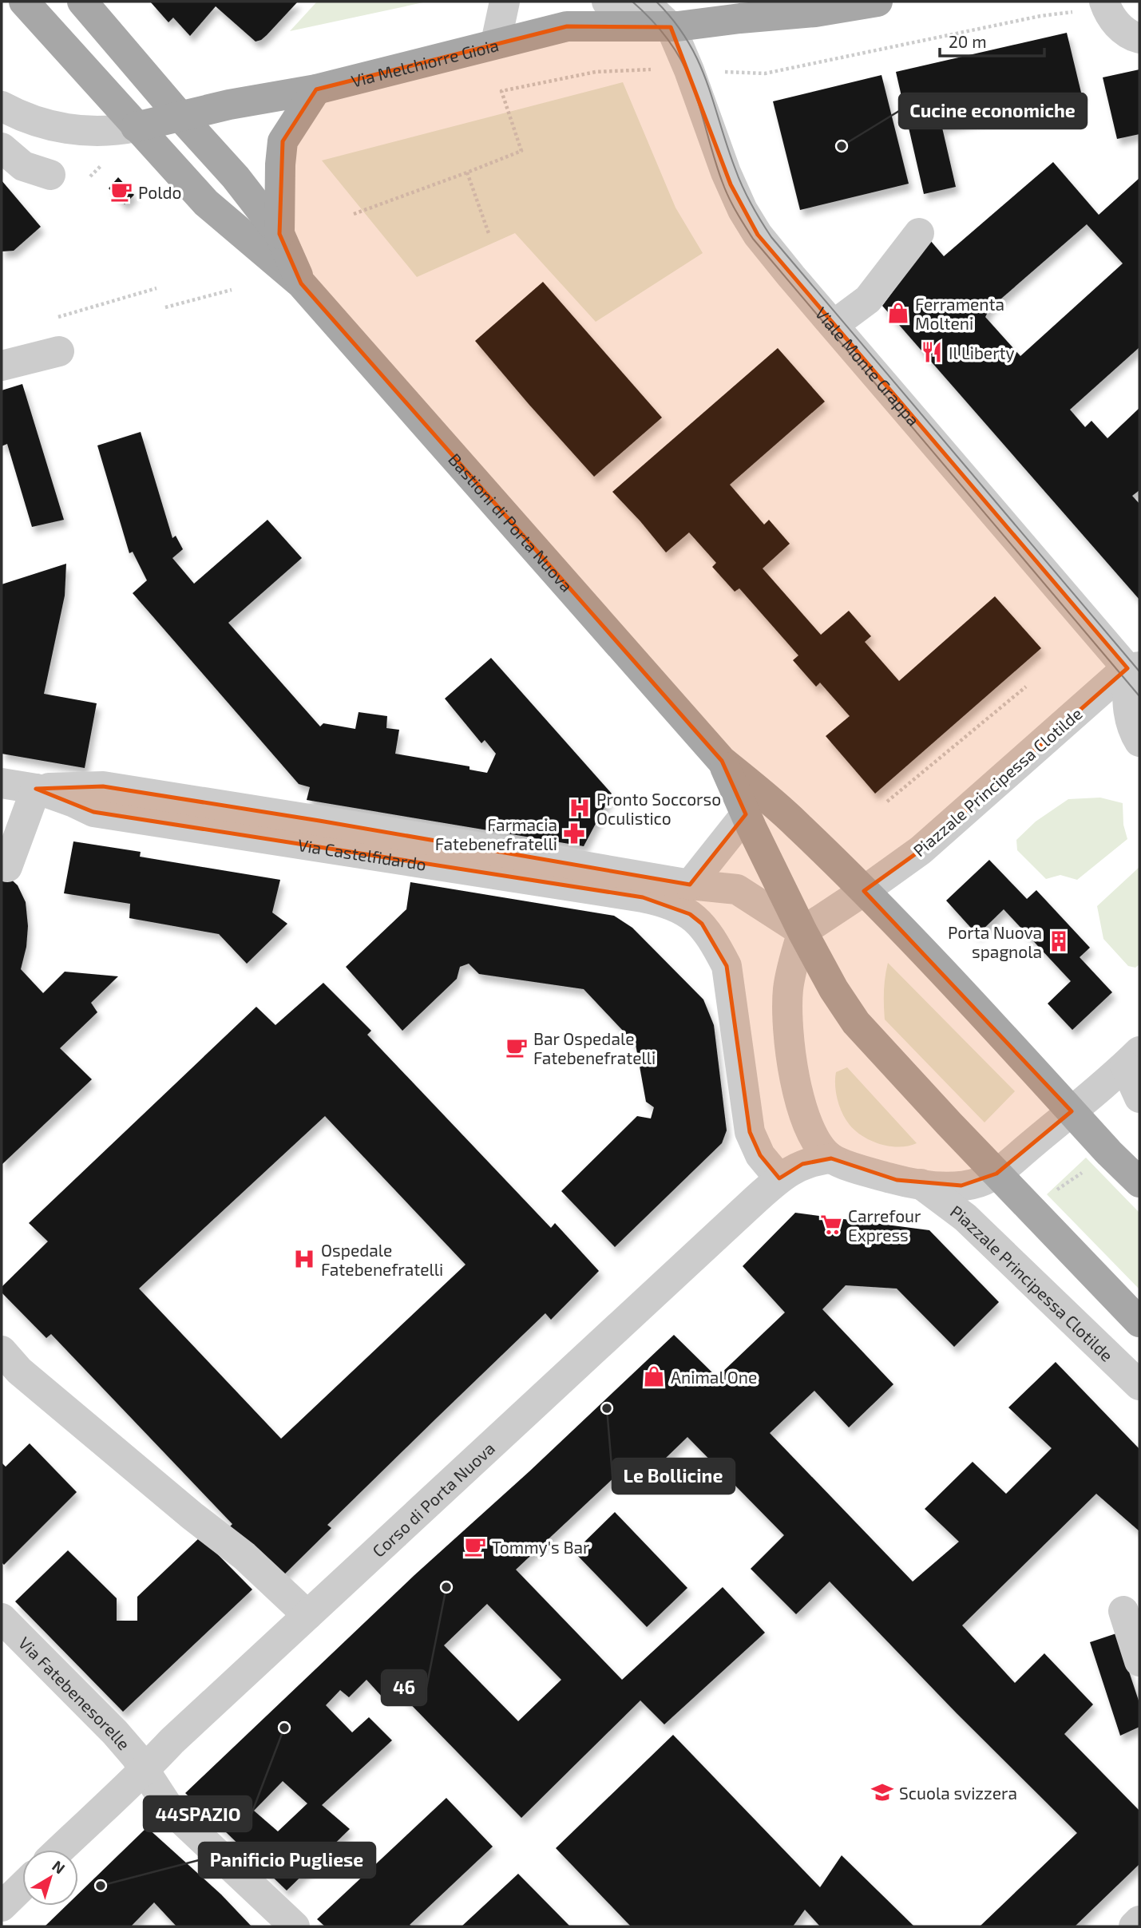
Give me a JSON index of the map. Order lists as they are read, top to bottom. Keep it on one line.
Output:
{"streets":{"main road":["Via Melchiorre Gioia","Bastioni di Porta Nuova"],"street":["Viale Monte Grappa","Piazzale Principessa Clotilde","Via Castelfidardo","Corso di Porta Nuova","Via Fatebenesorelle"]},"crossings":[["Via Melchiorre Gioia","Viale Monte Grappa"],["Via Melchiorre Gioia","Bastioni di Porta Nuova"],["Viale Monte Grappa","Piazzale Principessa Clotilde"],["Bastioni di Porta Nuova","Piazzale Principessa Clotilde"],["Bastioni di Porta Nuova","Via Castelfidardo"],["Piazzale Principessa Clotilde","Via Castelfidardo"],["Piazzale Principessa Clotilde","Corso di Porta Nuova"],["Corso di Porta Nuova","Via Fatebenesorelle"]],"places":{"other":["Cucine economiche","Le Bollicine","46","44SPAZIO","Panificio Pugliese"],"cafe":["Poldo","Bar Ospedale Fatebenefratelli","Tommy's Bar"],"shop":["Ferramenta Molteni","Animal One"],"restaurant":["Il Liberty"],"hospital":["Pronto Soccorso Oculistico","Ospedale Fatebenefratelli"],"pharmacy":["Farmacia Fatebenefratelli"],"building":["Porta Nuova spagnola"],"supermarket":["Carrefour Express"],"school or university":["Scuola svizzera"]},"scale_bar":"20 m","north":"top right"}
